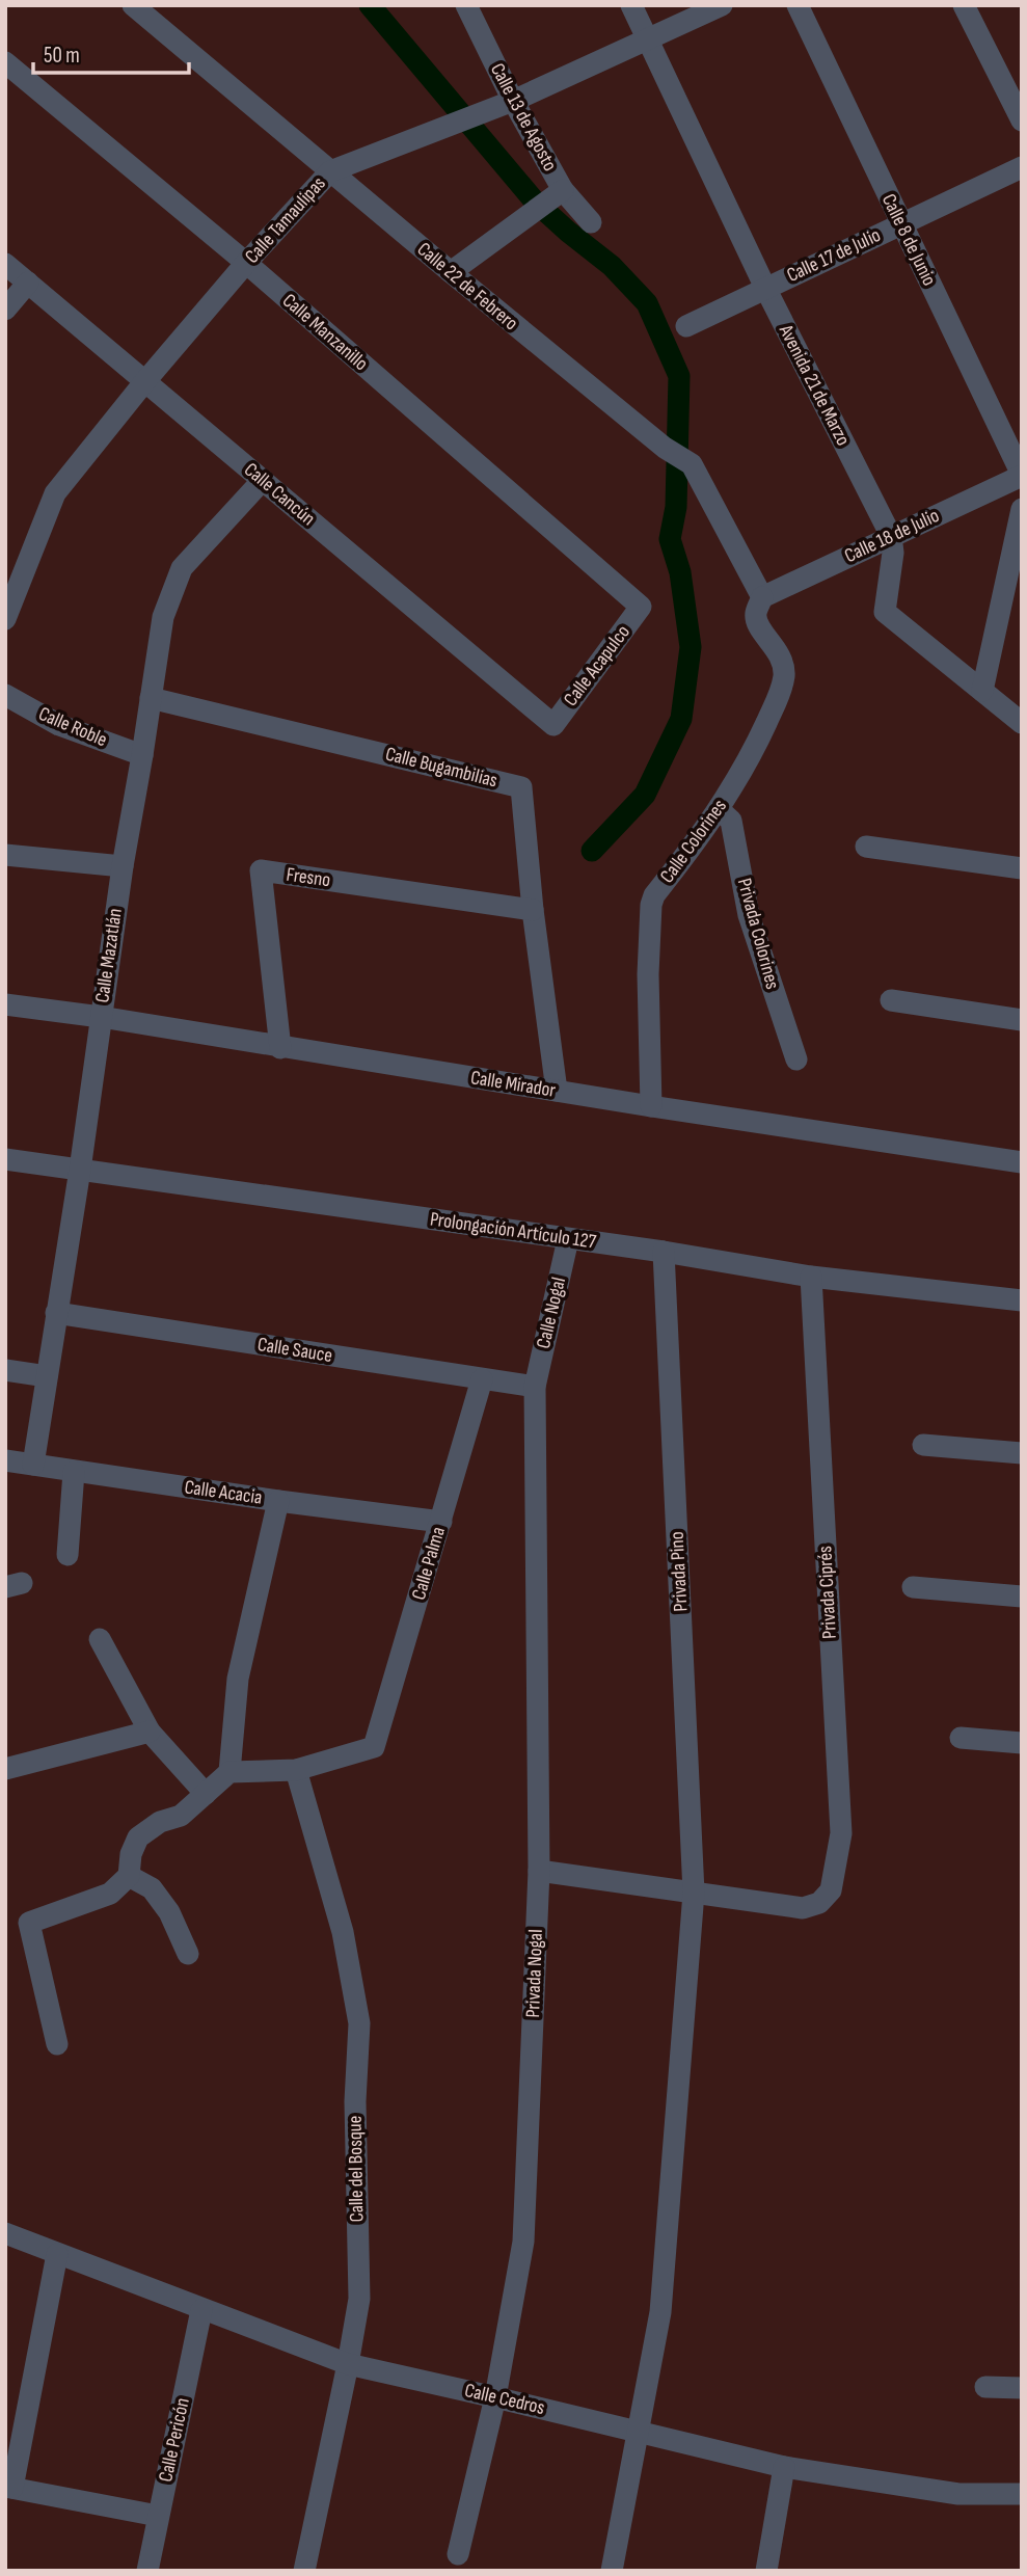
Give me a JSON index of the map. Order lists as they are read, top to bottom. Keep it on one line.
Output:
{"streets":{"street":["Calle 13 de Agosto","Calle Tamaulipas","Calle 8 de Junio","Calle 17 de Julio","Calle 22 de Febrero","Calle Manzanillo","Avenida 21 de Marzo","Calle Cancún","Calle 18 de Julio","Calle Acapulco","Calle Roble","Calle Bugambilias","Calle Colorines","Fresno","Privada Colorines","Calle Mazatlán","Calle Mirador","Prolongación Artículo 127","Calle Nogal","Calle Sauce","Calle Acacia","Calle Palma","Privada Pino","Privada Ciprés","Privada Nogal","Calle del Bosque","Calle Cedros","Calle Pericón"]},"crossings":[["Calle 13 de Agosto","Calle Tamaulipas"],["Calle Tamaulipas","Calle 22 de Febrero"],["Calle Tamaulipas","Calle Manzanillo"],["Calle Tamaulipas","Avenida 21 de Marzo"],["Calle Tamaulipas","Calle Cancún"],["Calle 8 de Junio","Calle 17 de Julio"],["Calle 8 de Junio","Calle 18 de Julio"],["Calle 17 de Julio","Avenida 21 de Marzo"],["Calle 22 de Febrero","Calle 18 de Julio"],["Calle 22 de Febrero","Calle Colorines"],["Calle Manzanillo","Calle Acapulco"],["Avenida 21 de Marzo","Calle 18 de Julio"],["Calle Cancún","Calle Acapulco"],["Calle Cancún","Calle Mazatlán"],["Calle 18 de Julio","Calle Colorines"],["Calle Roble","Calle Mazatlán"],["Calle Bugambilias","Fresno"],["Calle Bugambilias","Calle Mazatlán"],["Calle Bugambilias","Calle Mirador"],["Calle Colorines","Privada Colorines"],["Calle Colorines","Calle Mirador"],["Fresno","Calle Mirador"],["Calle Mazatlán","Calle Mirador"],["Calle Mazatlán","Prolongación Artículo 127"],["Calle Mazatlán","Calle Sauce"],["Calle Mazatlán","Calle Acacia"],["Prolongación Artículo 127","Calle Nogal"],["Prolongación Artículo 127","Privada Pino"],["Prolongación Artículo 127","Privada Ciprés"],["Calle Nogal","Calle Sauce"],["Calle Nogal","Privada Nogal"],["Calle Sauce","Calle Palma"],["Calle Sauce","Privada Nogal"],["Calle Acacia","Calle Palma"],["Calle Palma","Calle del Bosque"],["Privada Pino","Privada Ciprés"],["Privada Pino","Calle Cedros"],["Privada Nogal","Calle Cedros"],["Calle del Bosque","Calle Cedros"],["Calle Cedros","Calle Pericón"]],"scale_bar":"50 m"}
